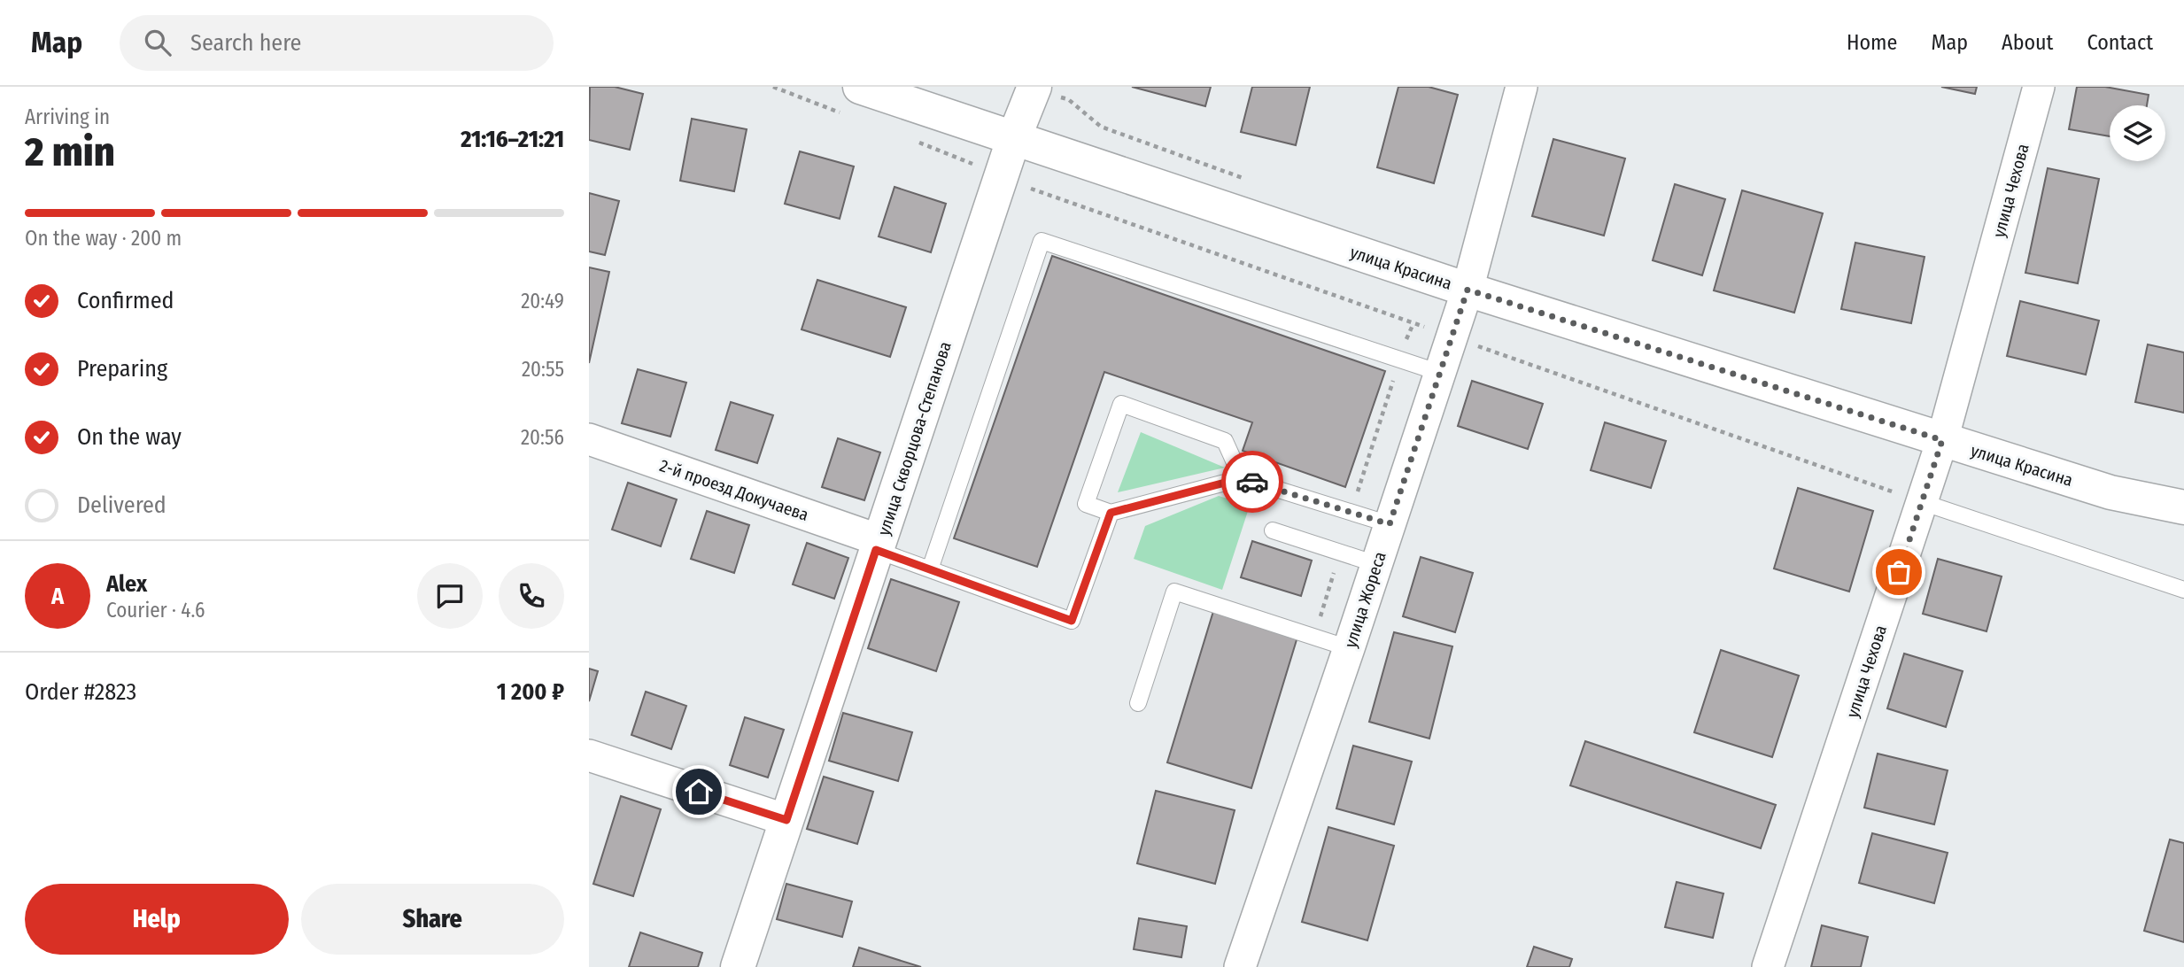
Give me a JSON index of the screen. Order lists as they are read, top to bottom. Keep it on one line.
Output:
{"streets":{"main road":["улица Красина","улица Скворцова-Степанова"],"street":["улица Чехова","2-й проезд Докучаева","улица Жореса"]},"crossings":[["улица Чехова","улица Красина"],["улица Красина","улица Скворцова-Степанова"],["улица Красина","улица Жореса"],["улица Скворцова-Степанова","2-й проезд Докучаева"]],"page":{"header":"Map","search":"Search here","nav":["Home","Map","About","Contact"],"heading":["2 min","Arriving in","21:16–21:21"],"panel":["Alex","Courier · 4.6","Order #2823","1 200 ₽"],"bar":"On the way · 200 m","list":[["Confirmed","20:49"],["Preparing","20:55"],["On the way","20:56"],"Delivered"],"round":"A","buttons":["Help","Share"]}}
